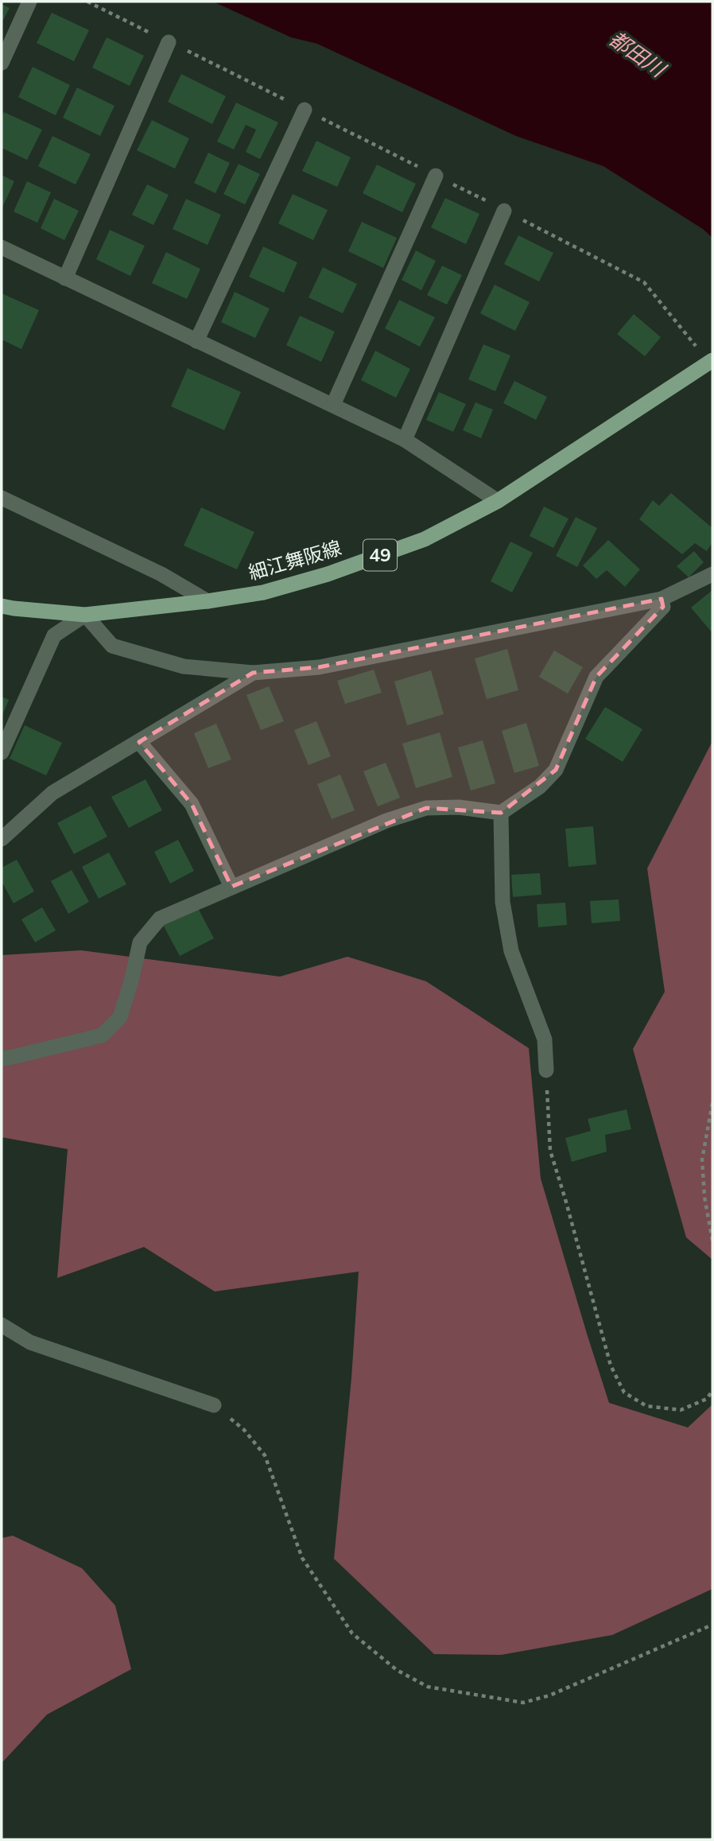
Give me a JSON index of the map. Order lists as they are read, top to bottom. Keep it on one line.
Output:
{"streets":{"main road":["49","細江舞阪線"]},"water":["都田川"]}
